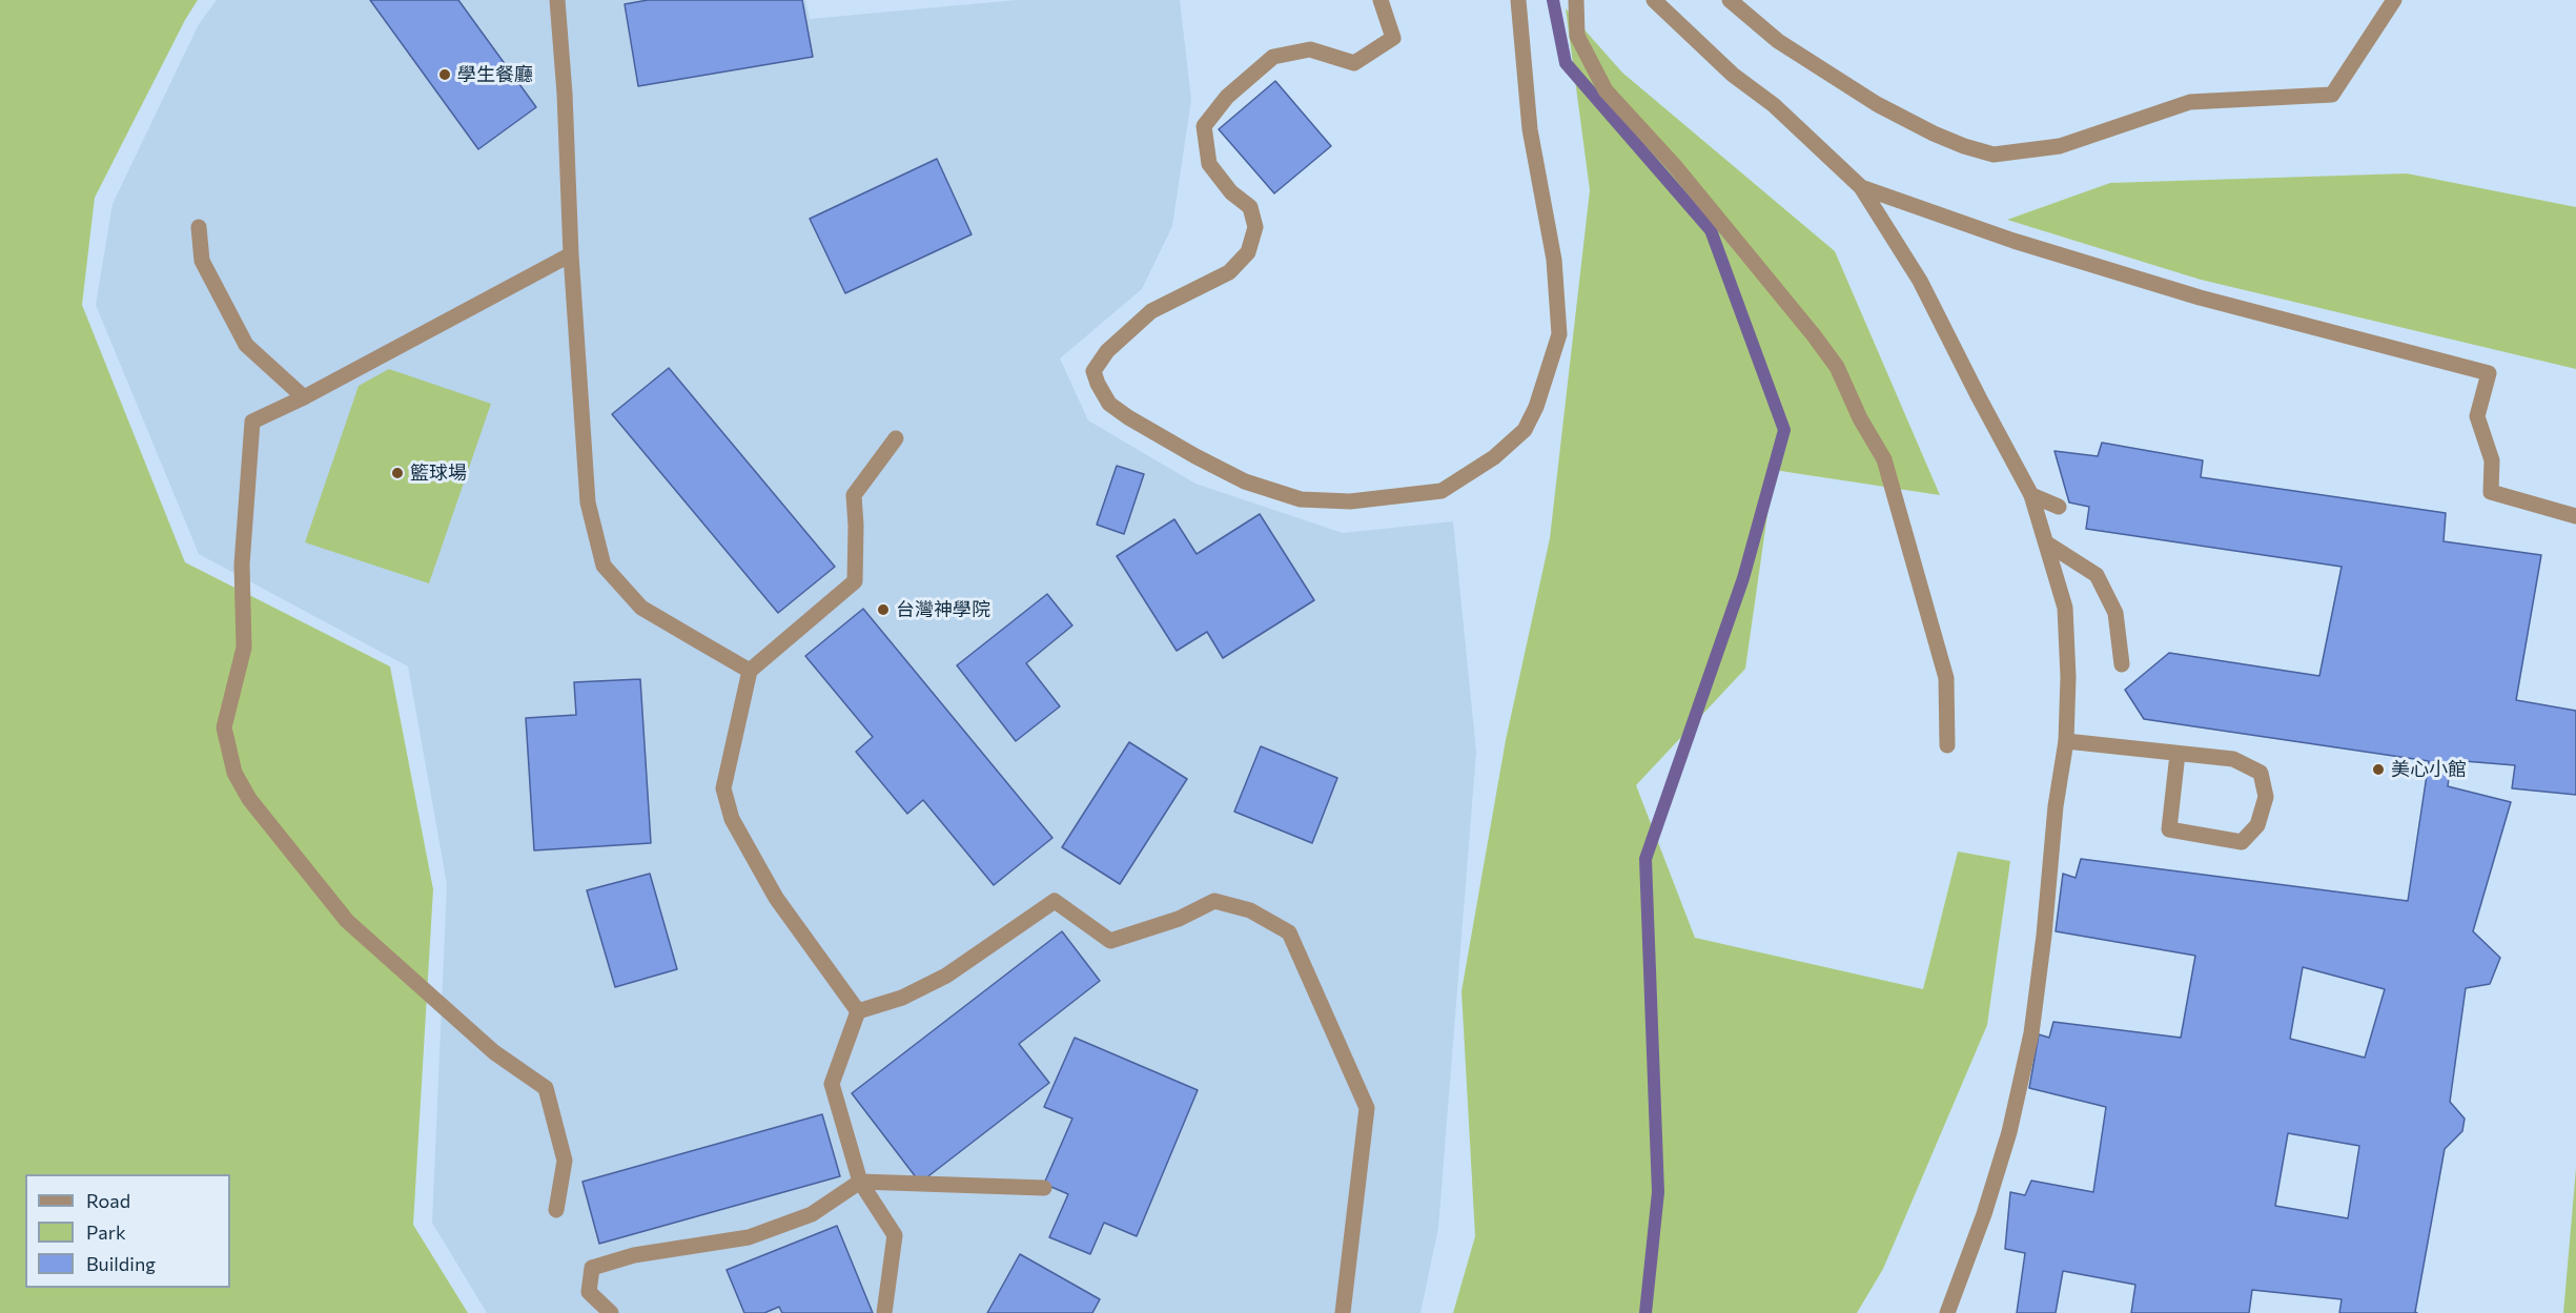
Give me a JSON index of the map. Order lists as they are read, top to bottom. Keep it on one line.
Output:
{"places":["學生餐廳","籃球場","台灣神學院","美心小館"],"legend":["Road","Park","Building"]}
